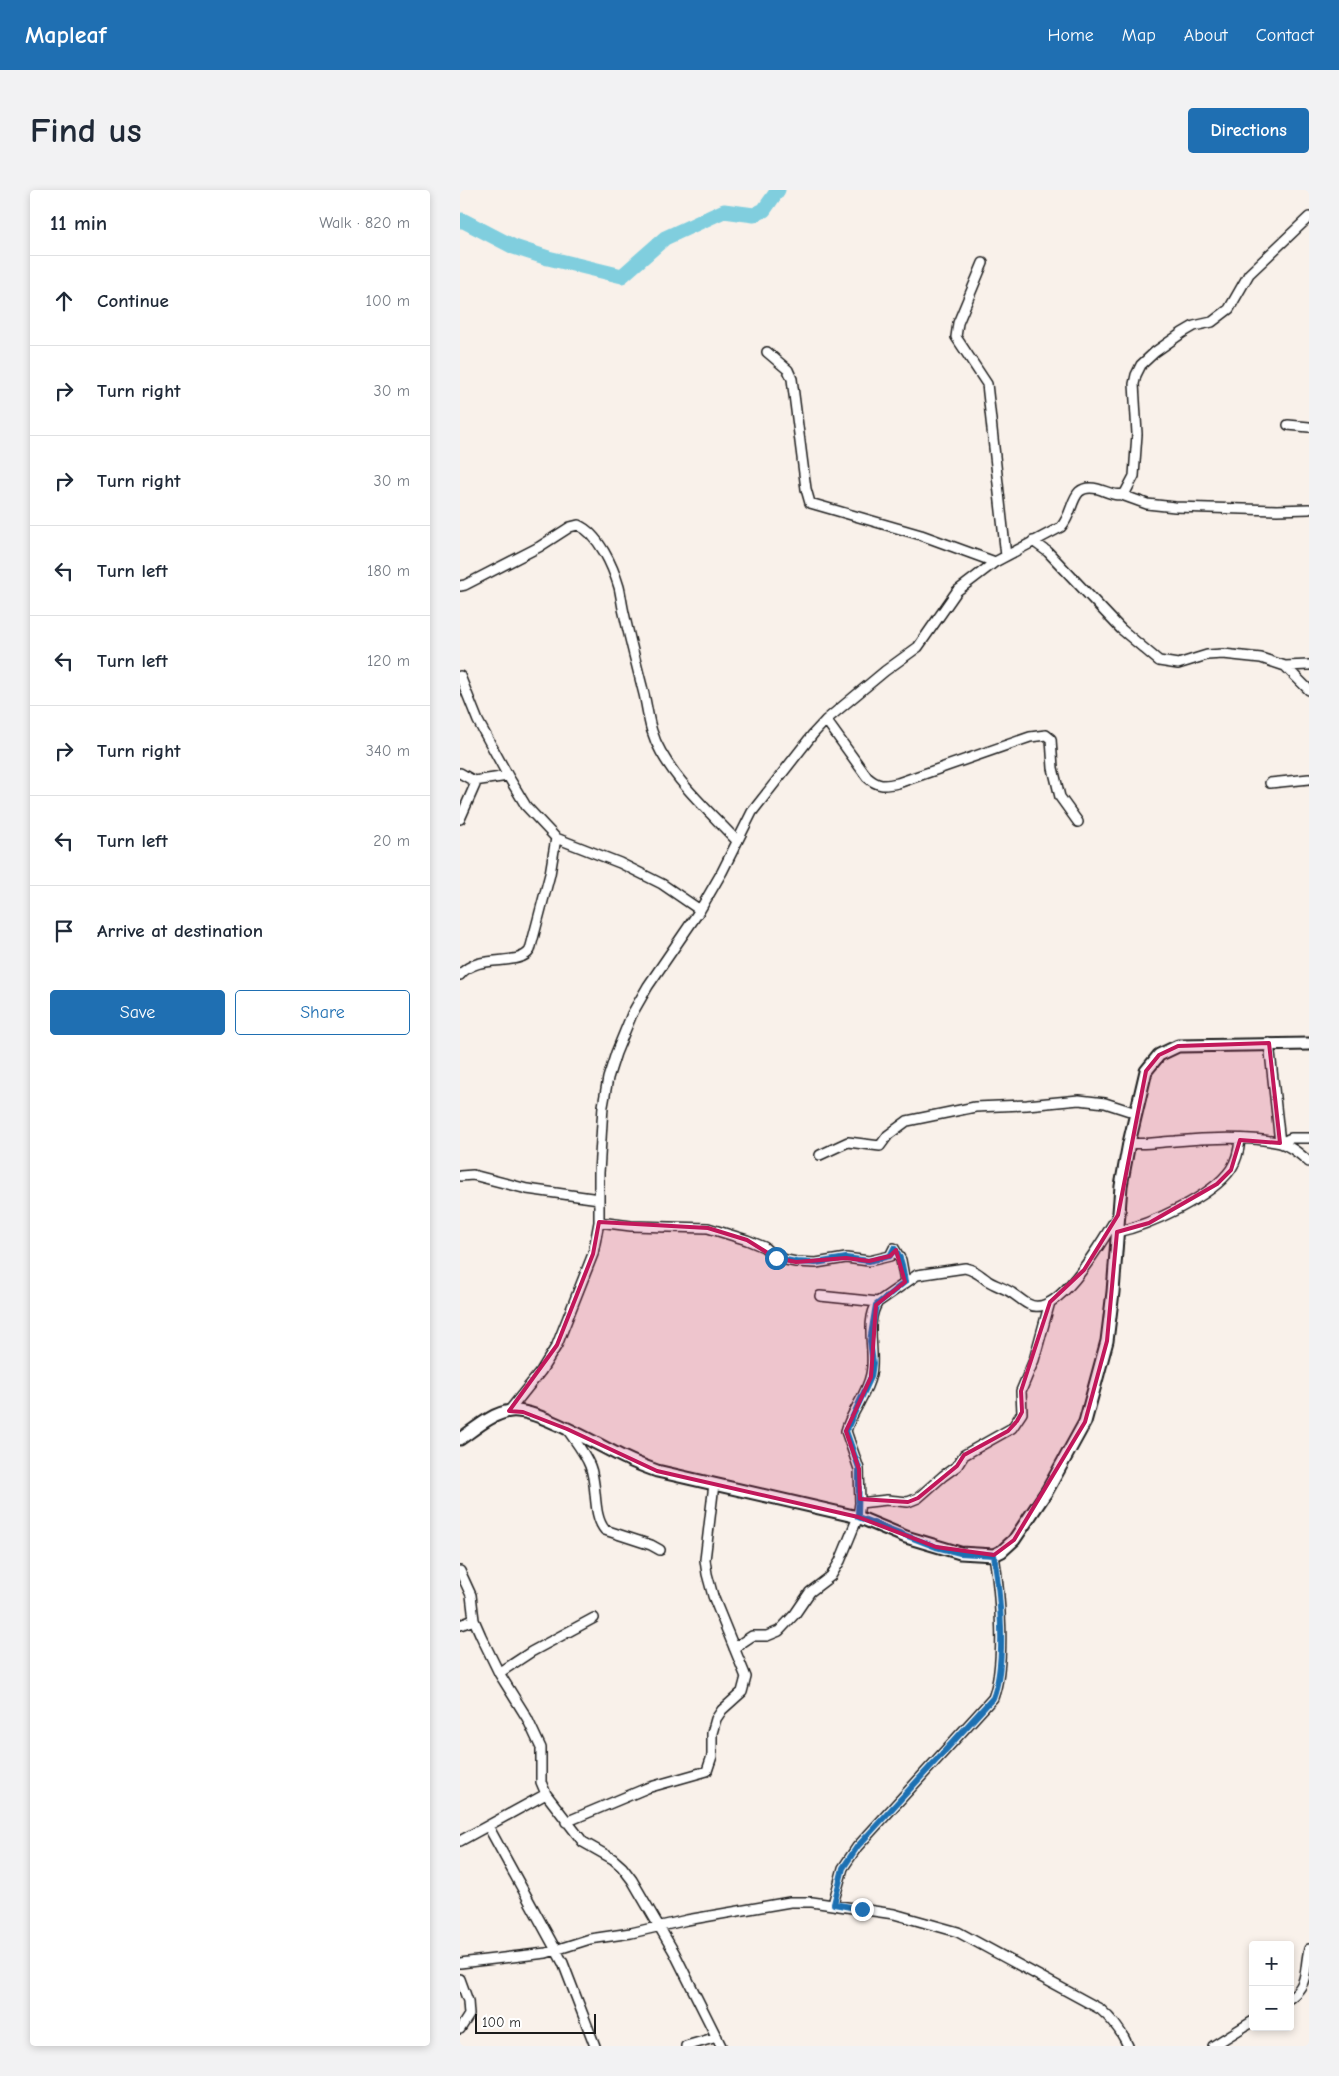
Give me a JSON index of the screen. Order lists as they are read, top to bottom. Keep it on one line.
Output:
{"scale_bar":"100 m","page":{"header":"Mapleaf","nav":["Home","Map","About","Contact"],"buttons":["Directions",["Save","Share"]],"title":"Find us","heading":["11 min","Walk · 820 m"],"list":[["Continue","100 m"],["Turn right","30 m"],["Turn right","30 m"],["Turn left","180 m"],["Turn left","120 m"],["Turn right","340 m"],["Turn left","20 m"],"Arrive at destination"],"map_buttons":["+","−"],"scale":"100 m"}}
